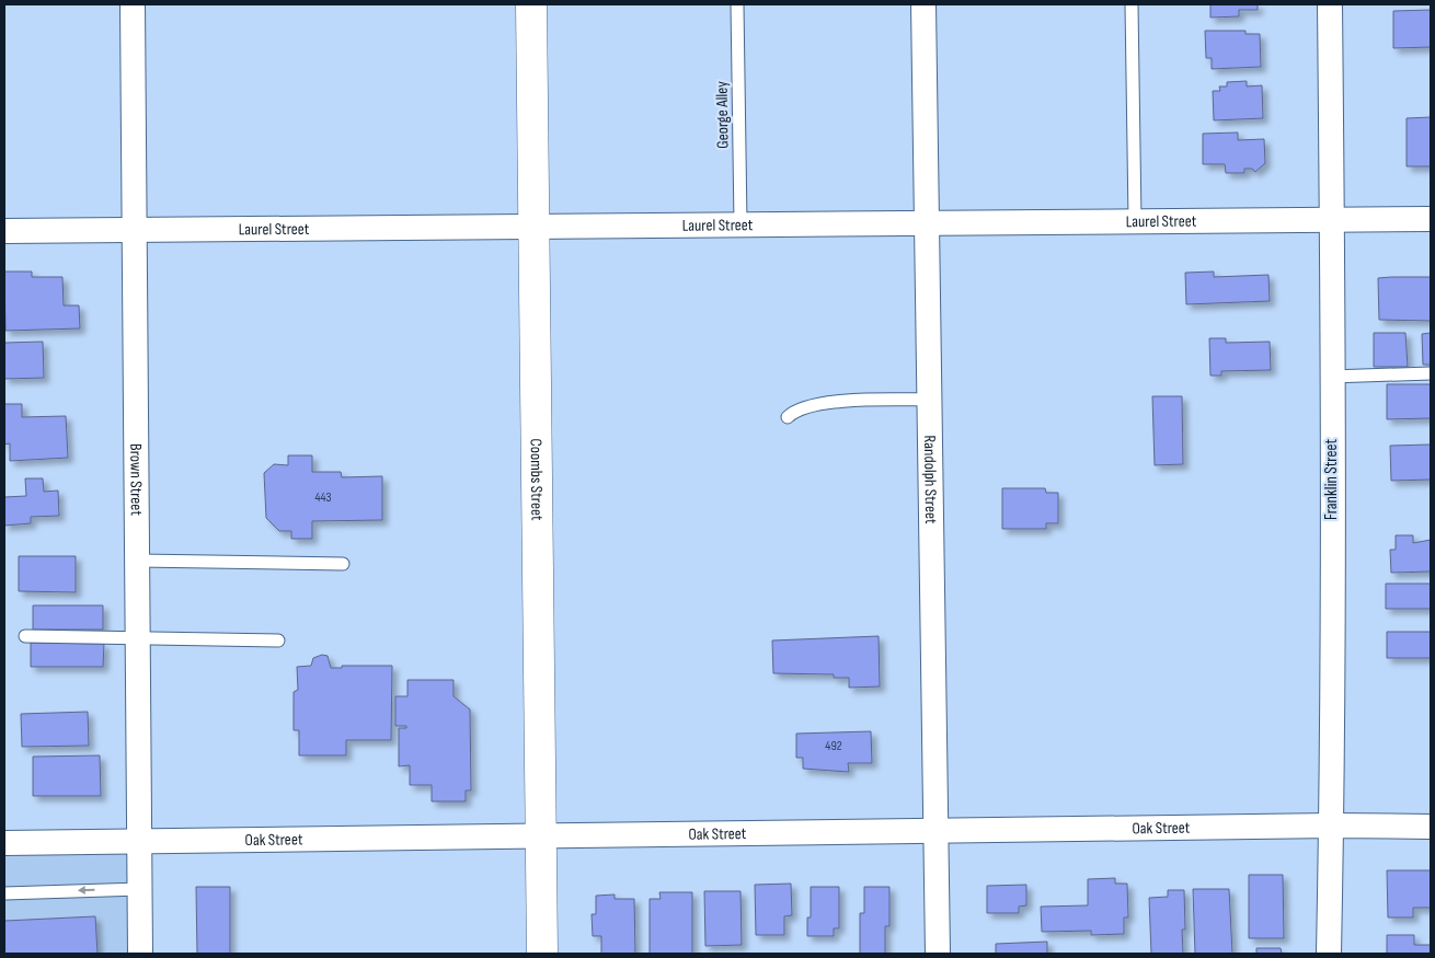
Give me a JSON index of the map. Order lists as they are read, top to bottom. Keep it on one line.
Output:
{"streets":{"street":["Laurel Street","Brown Street","Coombs Street","Randolph Street","Franklin Street","Oak Street"],"lane":["George Alley"]},"crossings":[["George Alley","Laurel Street"],["Laurel Street","Brown Street"],["Laurel Street","Coombs Street"],["Laurel Street","Randolph Street"],["Laurel Street","Franklin Street"],["Brown Street","Oak Street"],["Coombs Street","Oak Street"],["Randolph Street","Oak Street"],["Franklin Street","Oak Street"]],"house_numbers":["443","492"]}
